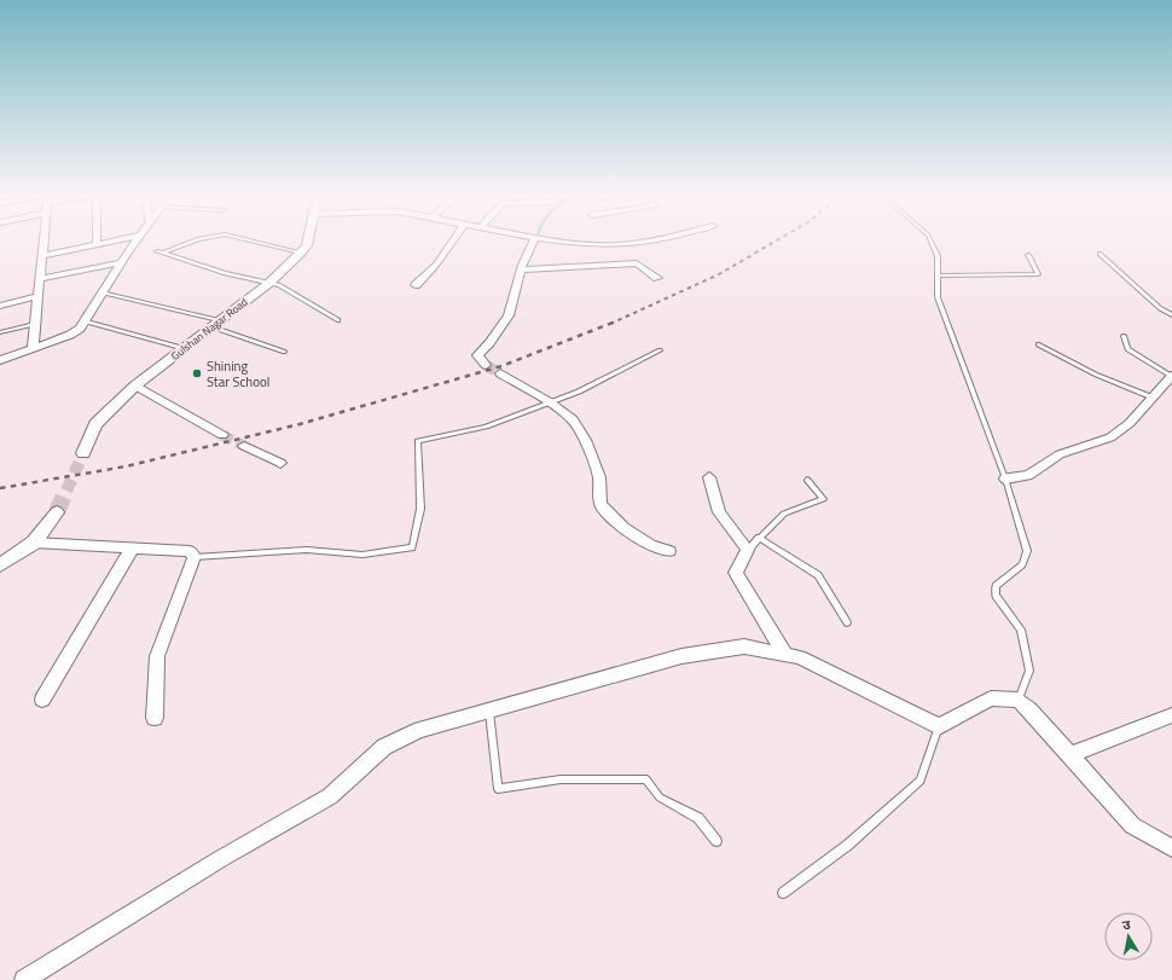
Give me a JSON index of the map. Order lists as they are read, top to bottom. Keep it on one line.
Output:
{"streets":{"street":["Gulshan Nagar Road"]},"places":["Shining Star School"],"north":"top"}
